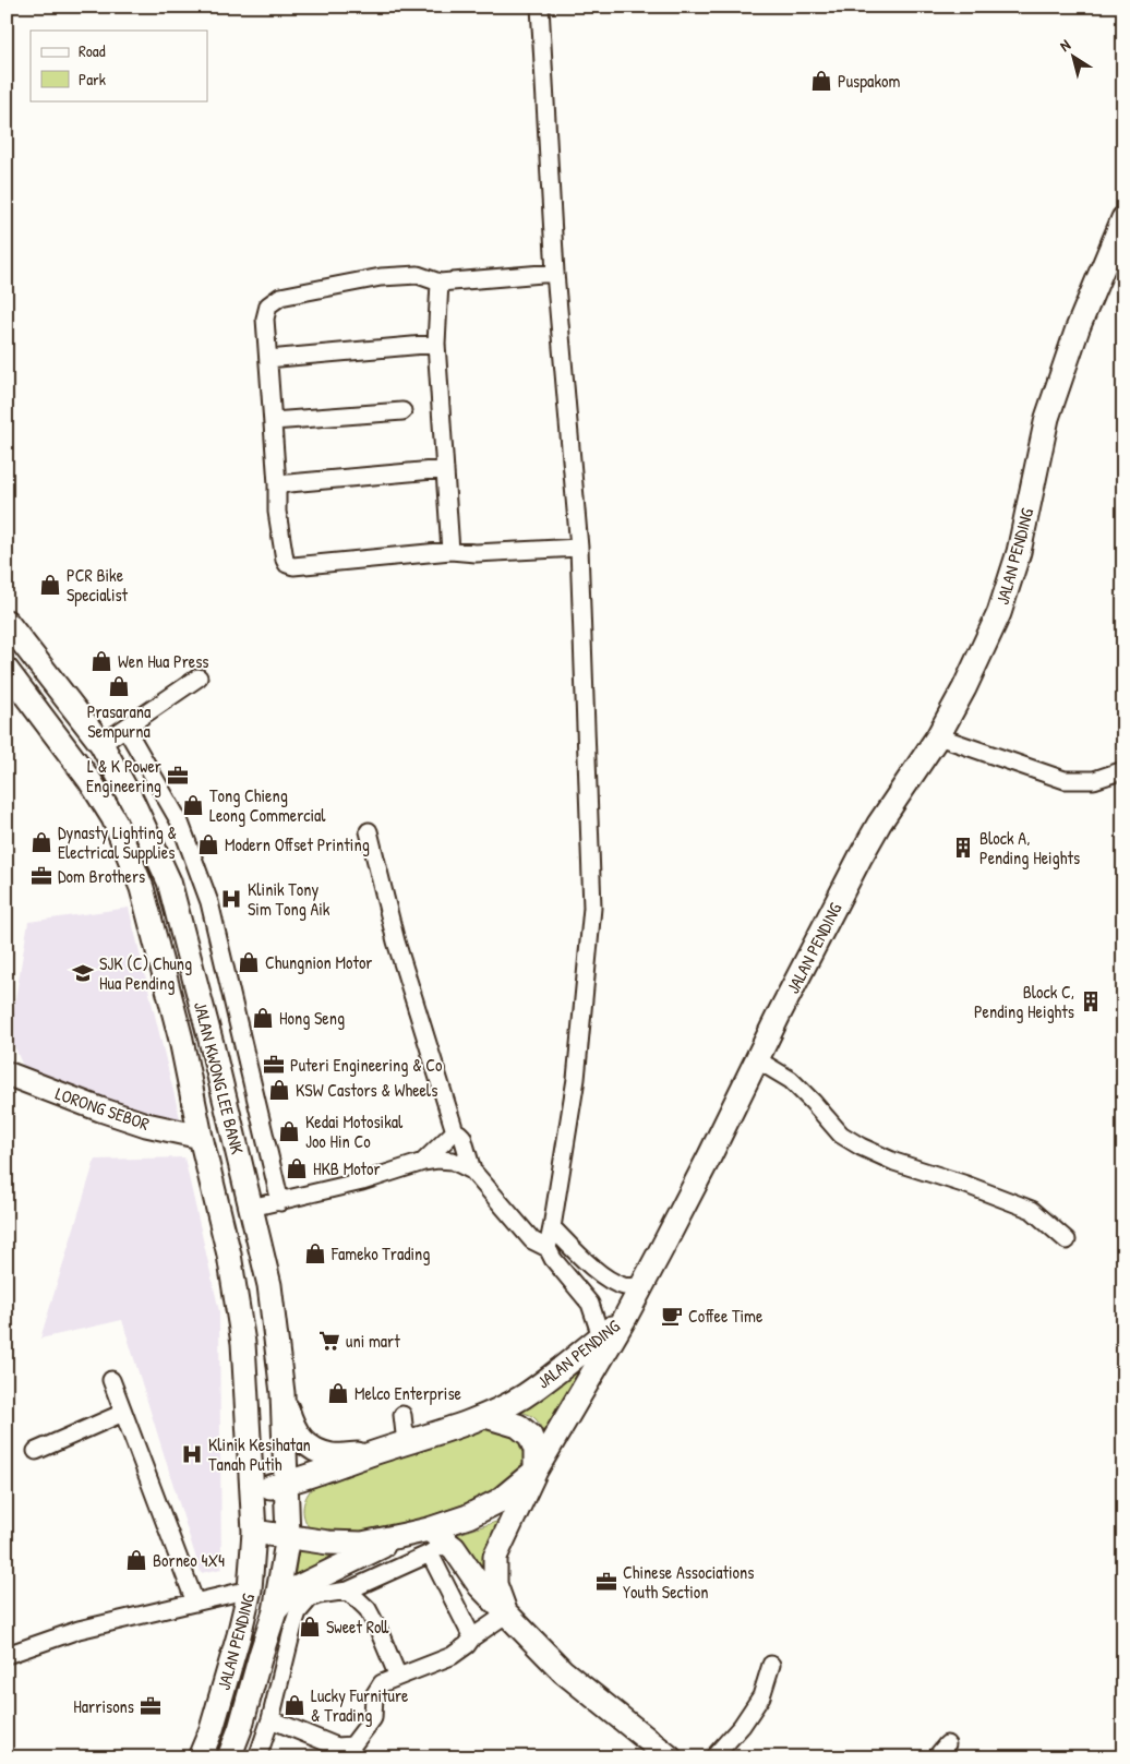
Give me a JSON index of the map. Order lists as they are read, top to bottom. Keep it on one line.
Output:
{"streets":{"street":["JALAN PENDING","JALAN KWONG LEE BANK","LORONG SEBOR"]},"crossings":[["JALAN PENDING","JALAN KWONG LEE BANK"],["JALAN KWONG LEE BANK","LORONG SEBOR"]],"places":{"shop":["Puspakom","PCR Bike Specialist","Wen Hua Press","Prasarana Sempurna","Tong Chieng Leong Commercial","Dynasty Lighting & Electrical Supplies","Modern Offset Printing","Chungnion Motor","Hong Seng","KSW Castors & Wheels","Kedai Motosikal Joo Hin Co","HKB Motor","Fameko Trading","Melco Enterprise","Borneo 4X4","Sweet Roll","Lucky Furniture & Trading"],"office":["L & K Power Engineering","Dom Brothers","Puteri Engineering & Co","Chinese Associations Youth Section","Harrisons"],"building":["Block A, Pending Heights","Block C, Pending Heights"],"hospital":["Klinik Tony Sim Tong Aik","Klinik Kesihatan Tanah Putih"],"school or university":["SJK (C) Chung Hua Pending"],"cafe":["Coffee Time"],"supermarket":["uni mart"]},"legend":["Road","Park"],"north":"top left"}
